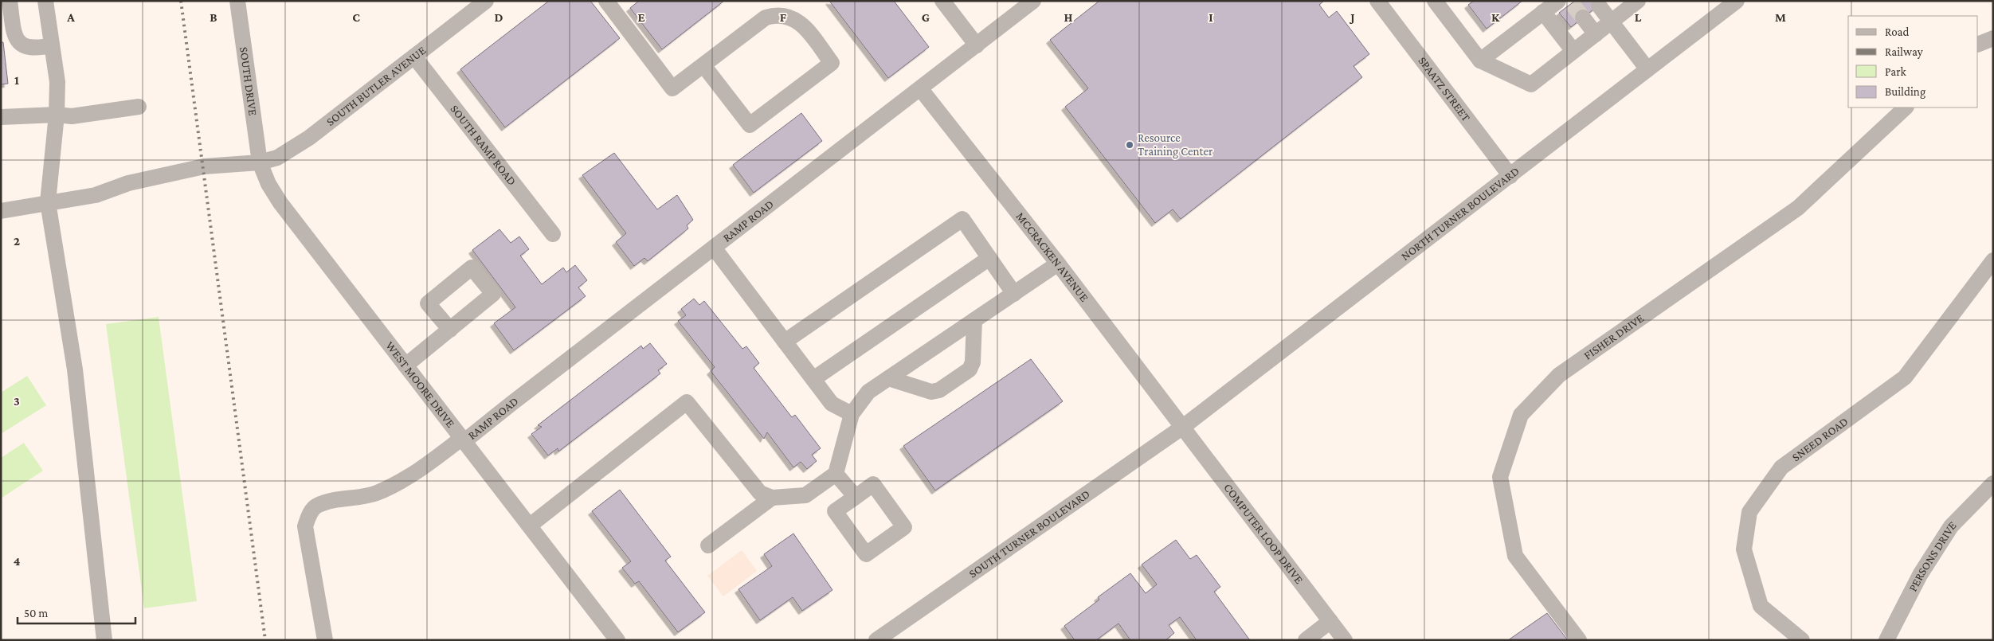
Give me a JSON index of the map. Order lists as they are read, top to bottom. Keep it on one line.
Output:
{"streets":{"street":["SOUTH DRIVE","SOUTH BUTLER AVENUE","SPAATZ STREET","SOUTH RAMP ROAD","NORTH TURNER BOULEVARD","RAMP ROAD","MCCRACKEN AVENUE","FISHER DRIVE","WEST MOORE DRIVE","SNEED ROAD","SOUTH TURNER BOULEVARD","COMPUTER LOOP DRIVE","PERSONS DRIVE"]},"crossings":[["SOUTH DRIVE","SOUTH BUTLER AVENUE"],["SOUTH DRIVE","WEST MOORE DRIVE"],["SOUTH BUTLER AVENUE","SOUTH RAMP ROAD"],["SOUTH BUTLER AVENUE","WEST MOORE DRIVE"],["SPAATZ STREET","NORTH TURNER BOULEVARD"],["NORTH TURNER BOULEVARD","MCCRACKEN AVENUE"],["NORTH TURNER BOULEVARD","SOUTH TURNER BOULEVARD"],["NORTH TURNER BOULEVARD","COMPUTER LOOP DRIVE"],["RAMP ROAD","MCCRACKEN AVENUE"],["RAMP ROAD","WEST MOORE DRIVE"],["MCCRACKEN AVENUE","SOUTH TURNER BOULEVARD"],["MCCRACKEN AVENUE","COMPUTER LOOP DRIVE"],["SOUTH TURNER BOULEVARD","COMPUTER LOOP DRIVE"]],"places":["Resource Training Center"],"legend":["Road","Railway","Park","Building"],"scale_bar":"50 m","grid":{"columns":["A","B","C","D","E","F","G","H","I","J","K","L","M"],"rows":["1","2","3","4"]}}
